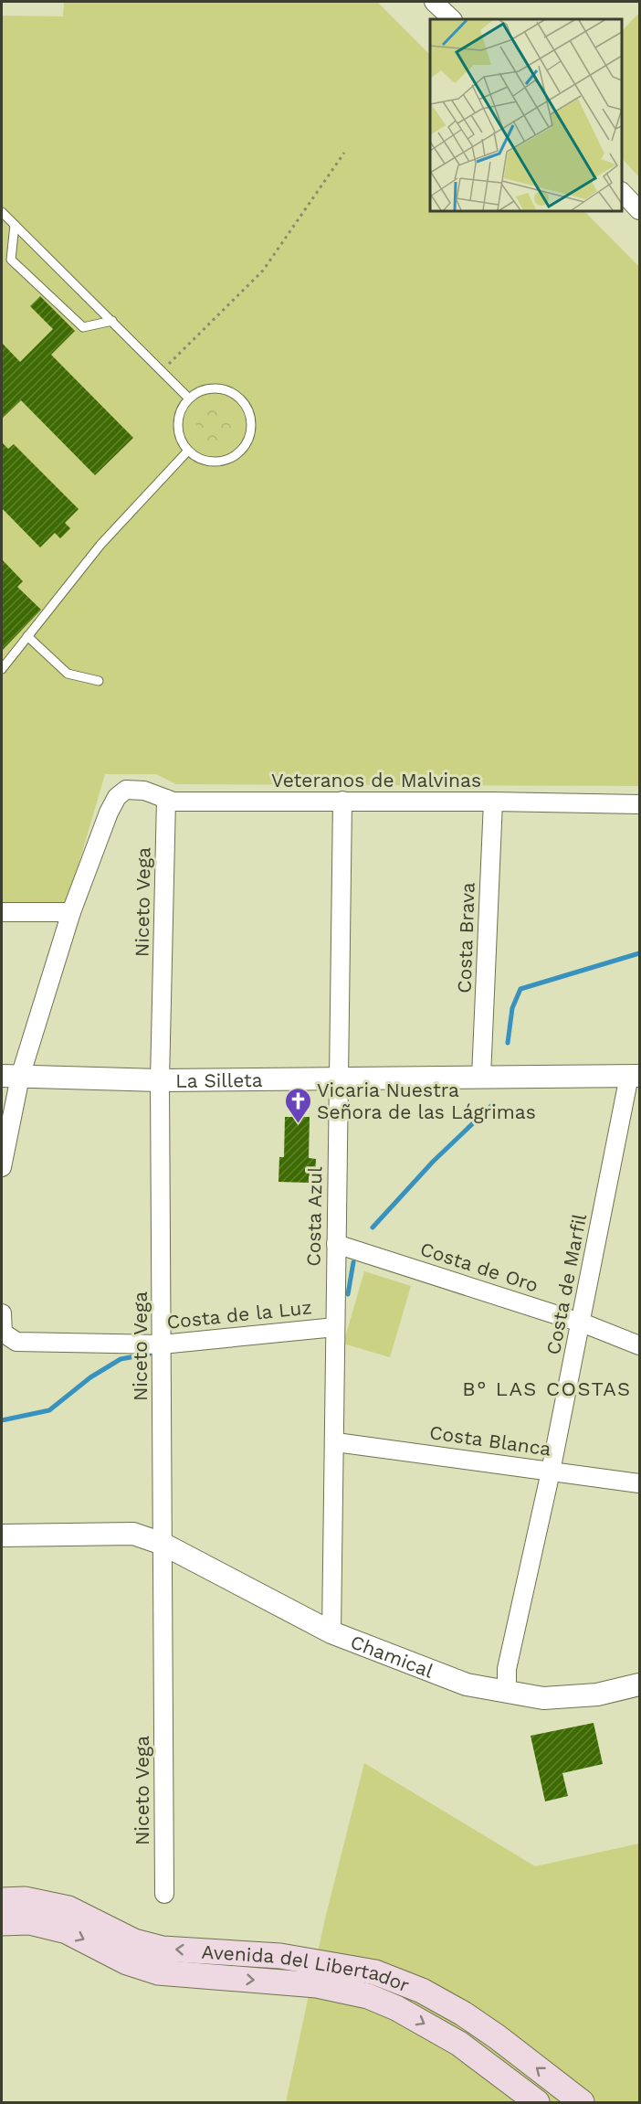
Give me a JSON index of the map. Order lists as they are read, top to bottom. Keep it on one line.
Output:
{"streets":{"main road":["Avenida del Libertador"],"street":["Veteranos de Malvinas","Niceto Vega","Costa Brava","La Silleta","Costa Azul","Costa de Oro","Costa de Marfil","Costa de la Luz","Costa Blanca","Chamical"]},"crossings":[["Veteranos de Malvinas","Niceto Vega"],["Veteranos de Malvinas","Costa Brava"],["Veteranos de Malvinas","Costa Azul"],["Niceto Vega","La Silleta"],["Niceto Vega","Costa de la Luz"],["Niceto Vega","Chamical"],["Costa Brava","La Silleta"],["La Silleta","Costa Azul"],["La Silleta","Costa de Marfil"],["Costa Azul","Costa de Oro"],["Costa Azul","Costa de la Luz"],["Costa Azul","Costa Blanca"],["Costa Azul","Chamical"],["Costa de Oro","Costa de Marfil"],["Costa de Marfil","Costa Blanca"],["Costa de Marfil","Chamical"]],"districts":["B° LAS COSTAS"],"places":{"church":["Vicaria Nuestra Señora de las Lágrimas"]}}
